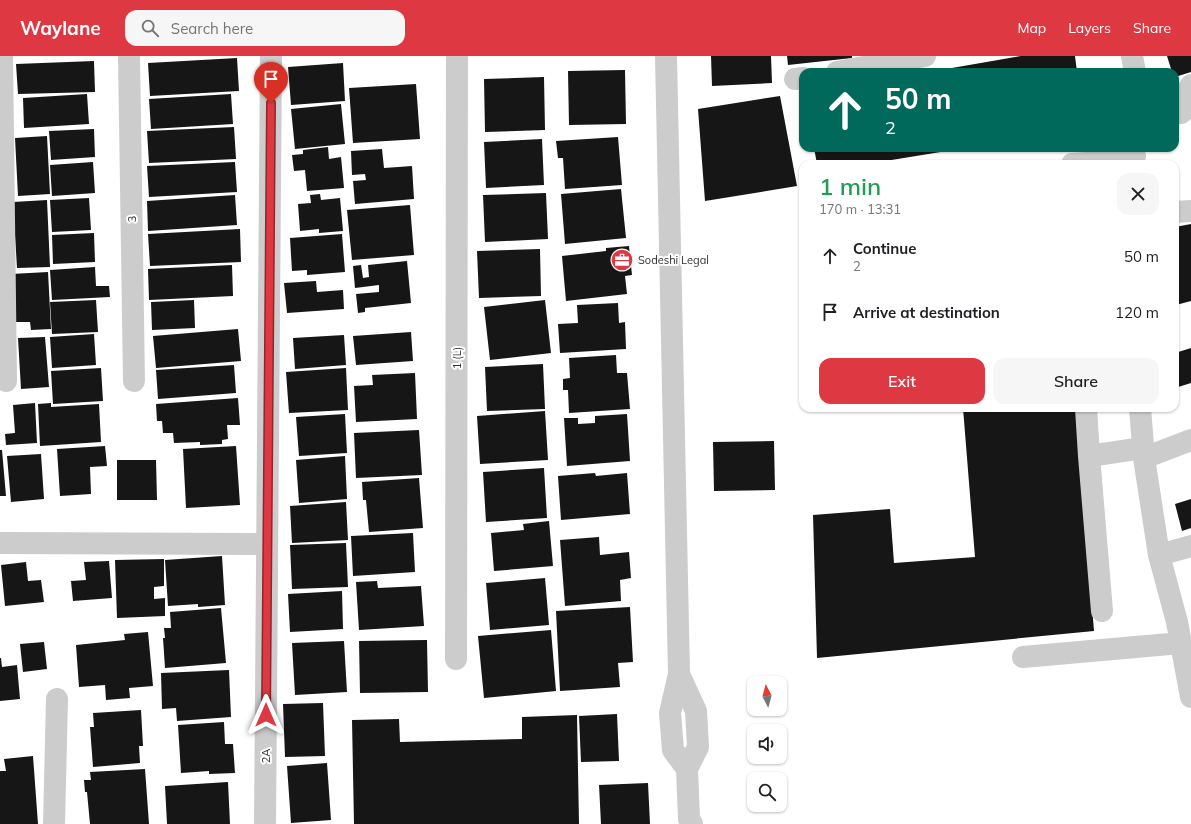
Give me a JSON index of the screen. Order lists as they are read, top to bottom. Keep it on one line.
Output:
{"streets":{"street":["3","1 (L)","2A"]},"places":{"office":["Sodeshi Legal"]},"north":"top","page":{"header":"Waylane","search":"Search here","nav":["Map","Layers","Share"],"turn":["50 m","2"],"heading":["1 min","170 m · 13:31"],"list":[{"name":"Continue","note":"2","value":"50 m"},{"name":"Arrive at destination","value":"120 m"}],"buttons":["Exit","Share"]}}
